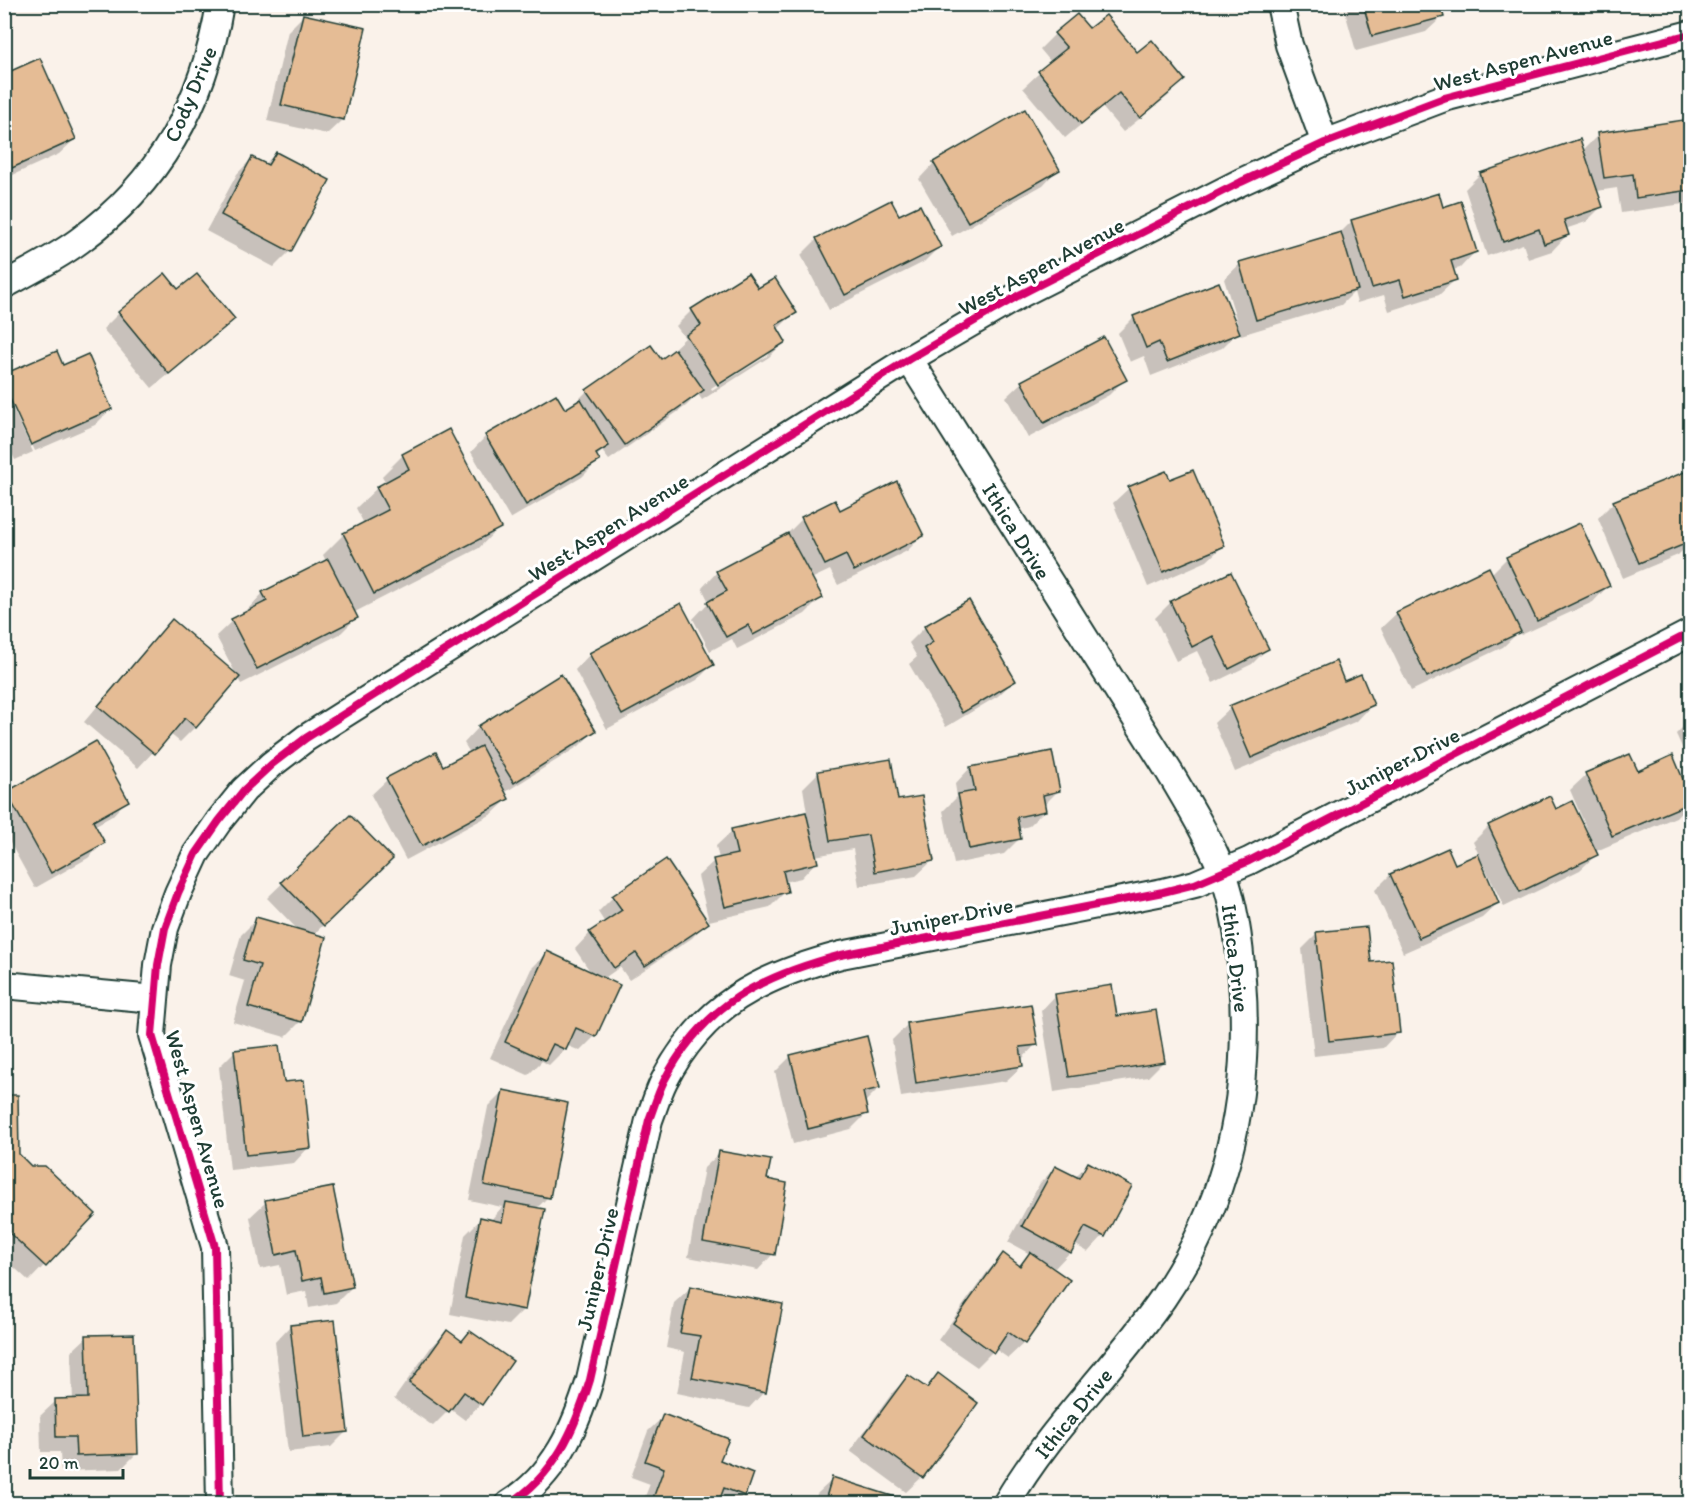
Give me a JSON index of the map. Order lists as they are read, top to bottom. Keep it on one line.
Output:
{"streets":{"street":["West Aspen Avenue","Cody Drive","Ithica Drive","Juniper Drive"]},"crossings":[["West Aspen Avenue","Ithica Drive"],["Ithica Drive","Juniper Drive"]],"scale_bar":"20 m"}
